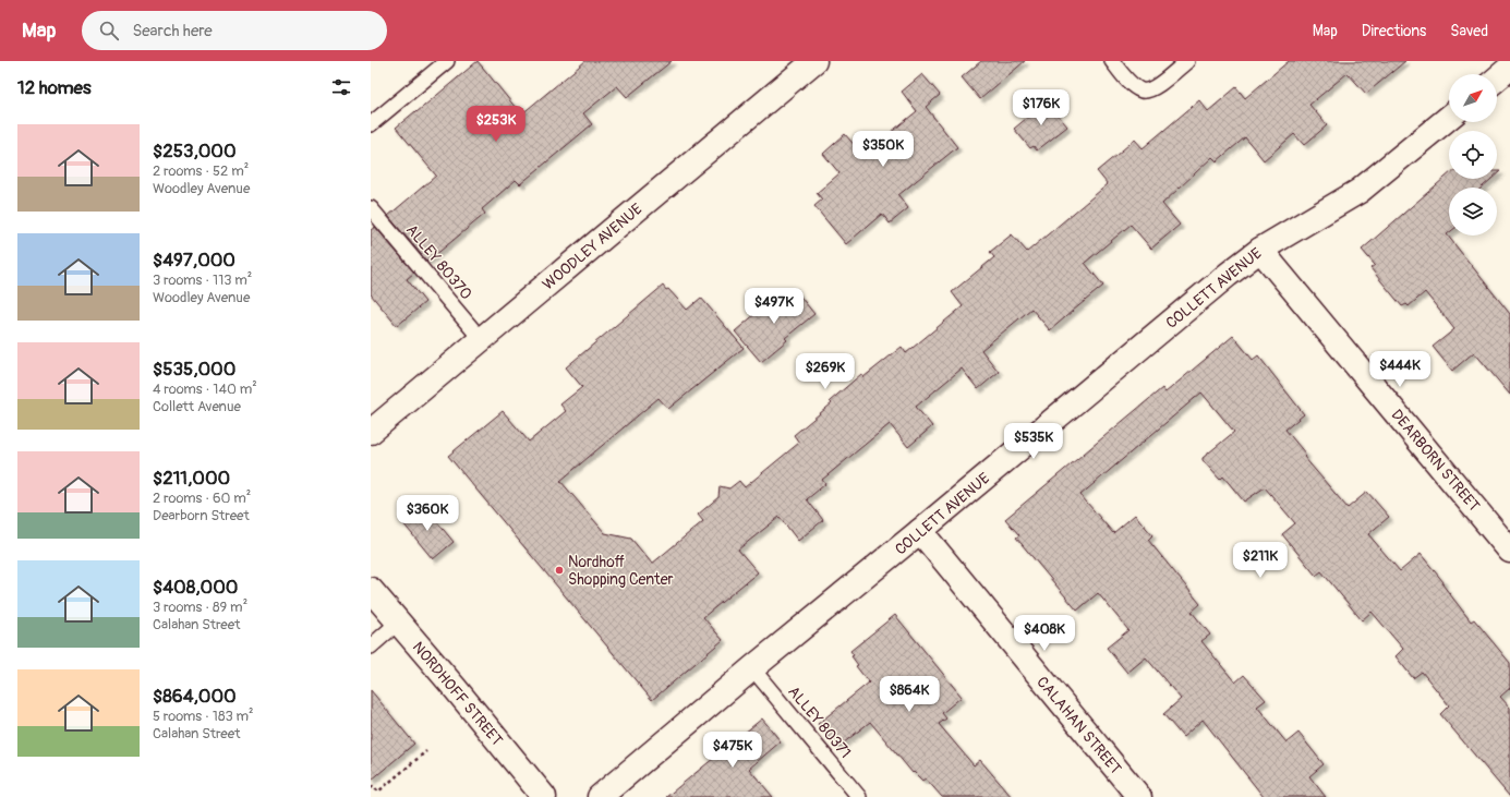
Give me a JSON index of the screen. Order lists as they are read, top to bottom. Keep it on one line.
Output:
{"streets":{"street":["WOODLEY AVENUE","COLLETT AVENUE","DEARBORN STREET","NORDHOFF STREET","CALAHAN STREET"],"lane":["ALLEY 80370","ALLEY 80371"]},"crossings":[["WOODLEY AVENUE","ALLEY 80370"],["COLLETT AVENUE","DEARBORN STREET"],["COLLETT AVENUE","ALLEY 80371"],["COLLETT AVENUE","CALAHAN STREET"]],"places":["Nordhoff Shopping Center"],"north":"top right","page":{"header":"Map","search":"Search here","nav":["Map","Directions","Saved"],"heading":"12 homes","price":["$176K","$253K","$350K","$497K","$444K","$269K","$535K","$360K","$211K","$408K","$864K","$475K"],"list":[{"name":"$253,000","note":"2 rooms · 52 m² · Woodley Avenue"},{"name":"$497,000","note":"3 rooms · 113 m² · Woodley Avenue"},{"name":"$535,000","note":"4 rooms · 140 m² · Collett Avenue"},{"name":"$211,000","note":"2 rooms · 60 m² · Dearborn Street"},{"name":"$408,000","note":"3 rooms · 89 m² · Calahan Street"},{"name":"$864,000","note":"5 rooms · 183 m² · Calahan Street"}]}}
